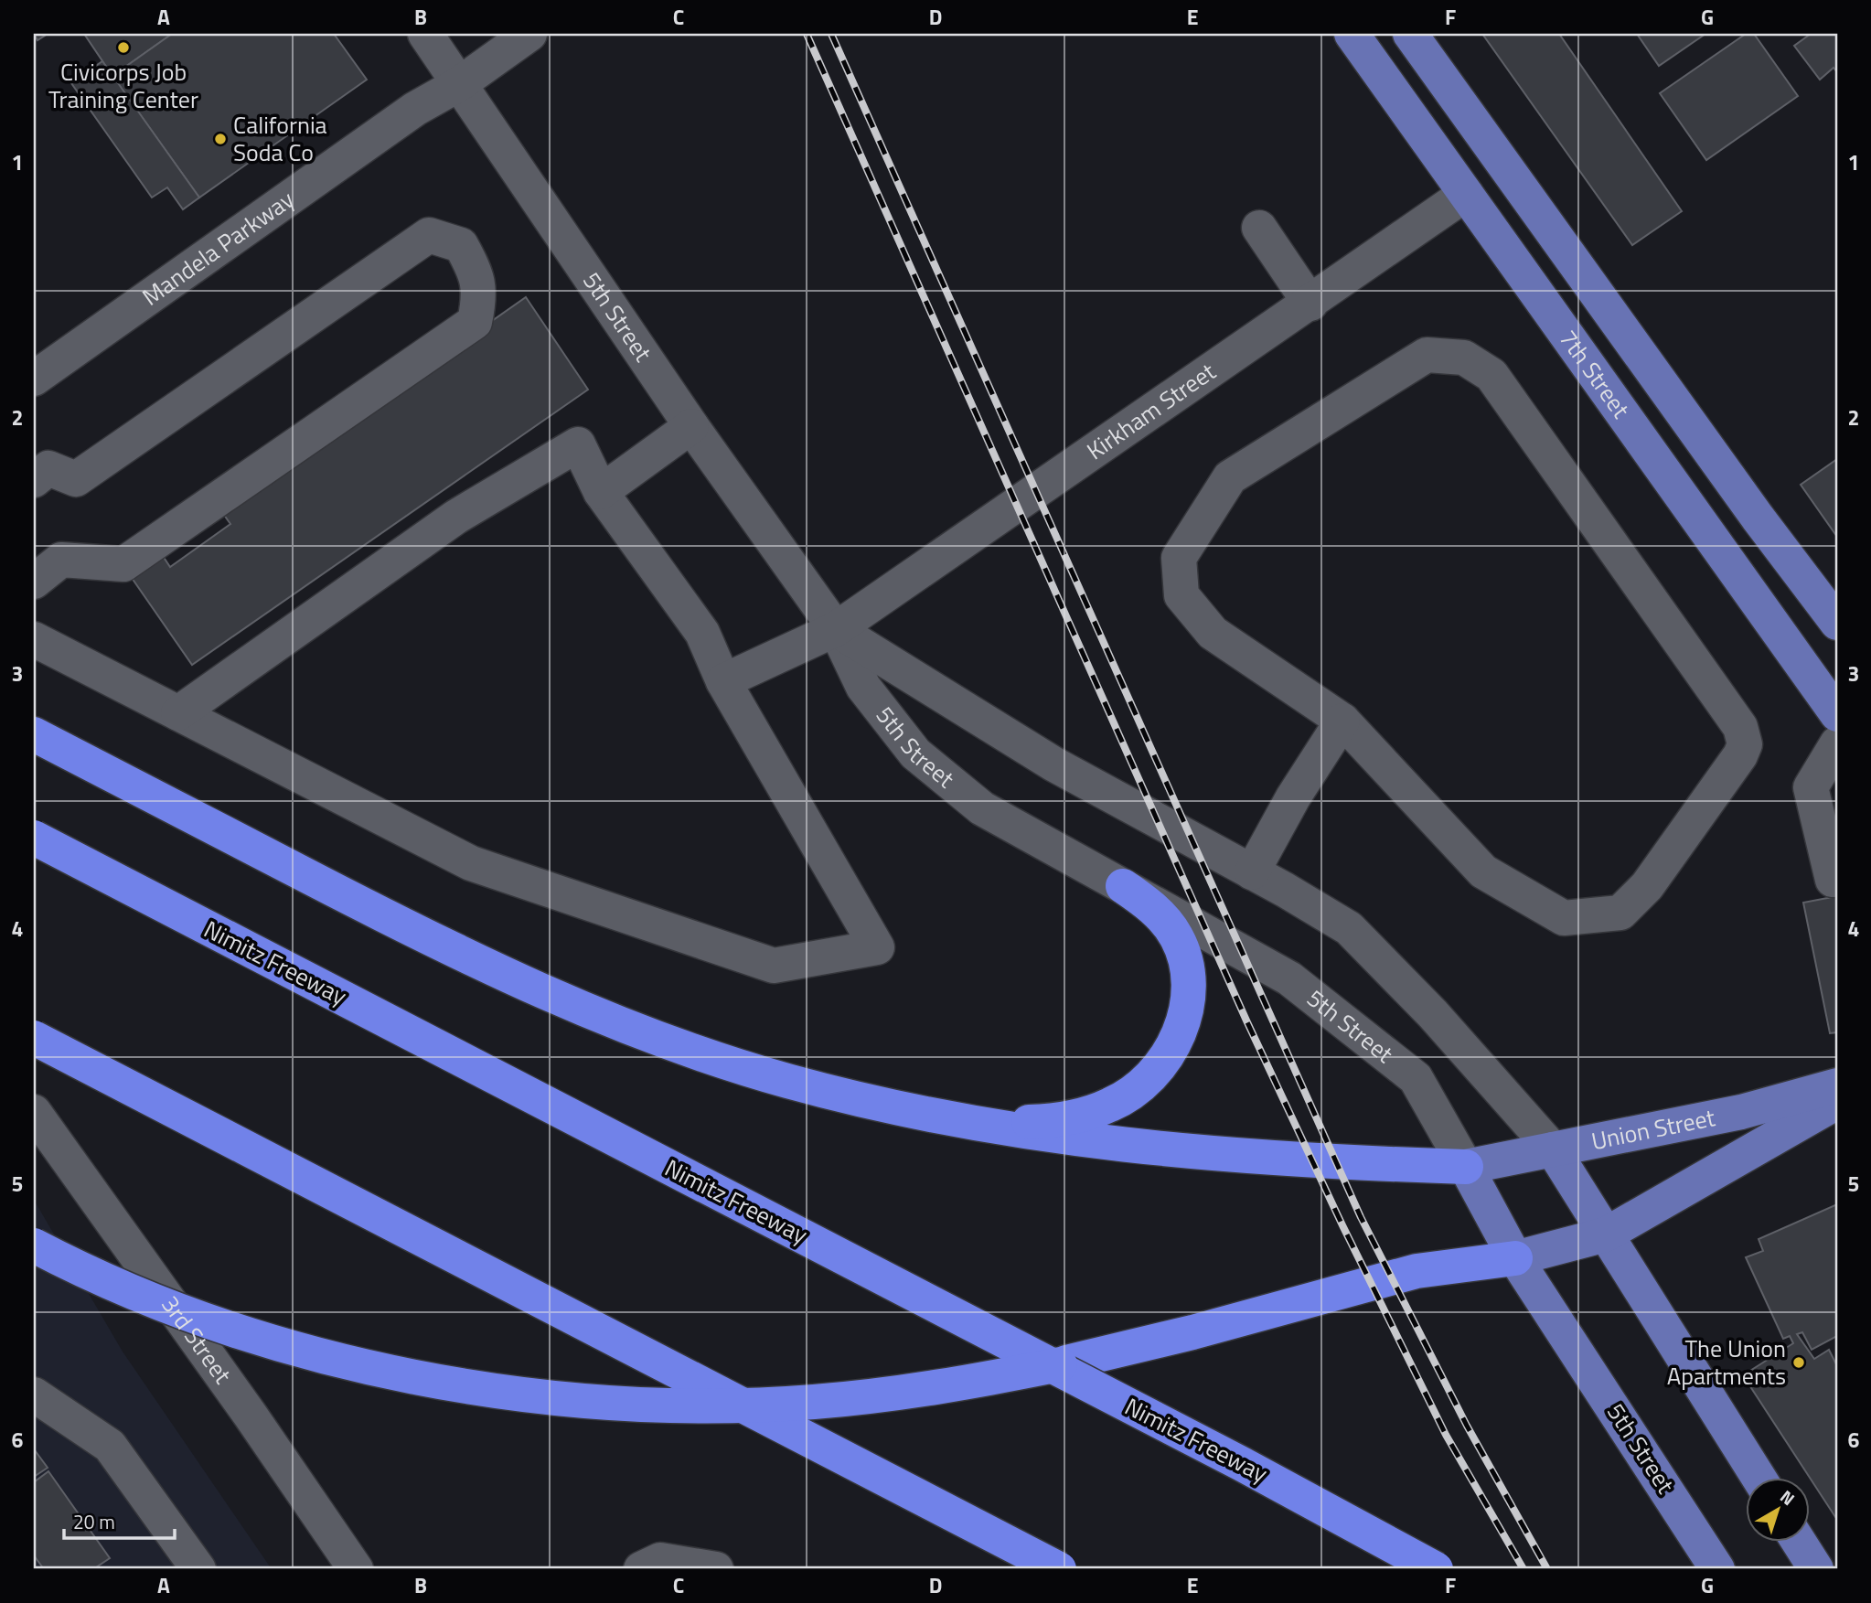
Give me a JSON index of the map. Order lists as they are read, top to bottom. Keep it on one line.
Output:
{"streets":{"highway":["Nimitz Freeway"],"main road":["5th Street","7th Street","Union Street"],"street":["Mandela Parkway","Kirkham Street","3rd Street"]},"crossings":[["Mandela Parkway","5th Street"],["5th Street","Kirkham Street"],["5th Street","Union Street"],["7th Street","Kirkham Street"]],"places":["Civicorps Job Training Center","California Soda Co","The Union Apartments"],"scale_bar":"20 m","north":"top right","grid":{"columns":["A","B","C","D","E","F","G"],"rows":["1","2","3","4","5","6"]}}
